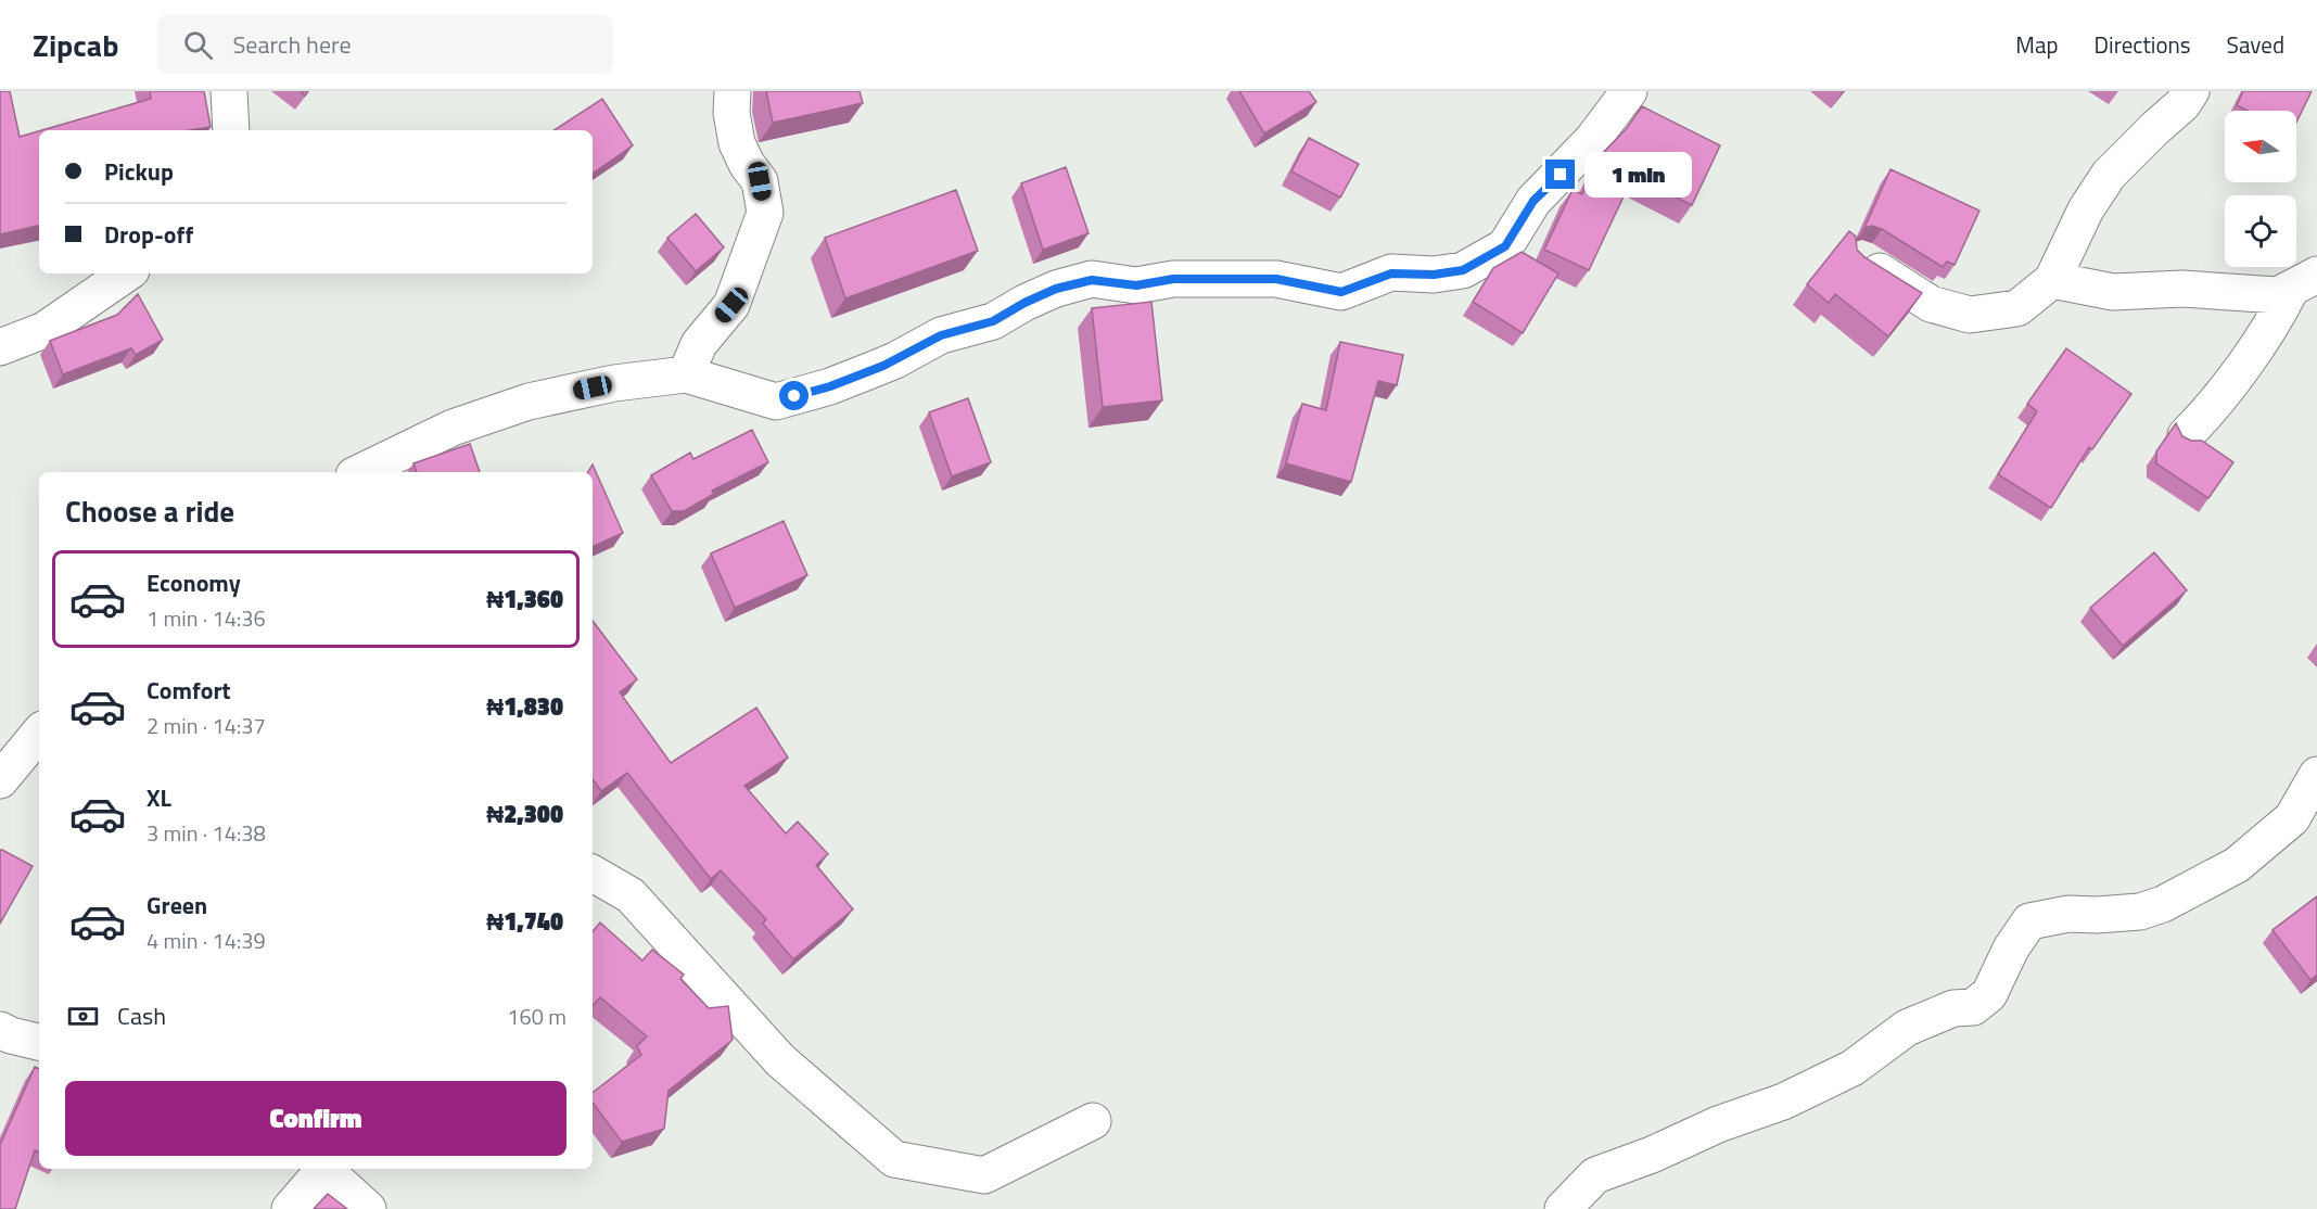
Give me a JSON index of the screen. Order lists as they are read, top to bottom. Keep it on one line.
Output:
{"north":"left","page":{"header":"Zipcab","search":"Search here","nav":["Map","Directions","Saved"],"banner":["Pickup","Drop-off"],"bubble":"1 min","heading":"Choose a ride","list":[{"name":"Economy","note":"1 min · 14:36","value":"₦1,360"},{"name":"Comfort","note":"2 min · 14:37","value":"₦1,830"},{"name":"XL","note":"3 min · 14:38","value":"₦2,300"},{"name":"Green","note":"4 min · 14:39","value":"₦1,740"}],"pay":["Cash","160 m"],"buttons":"Confirm"}}
